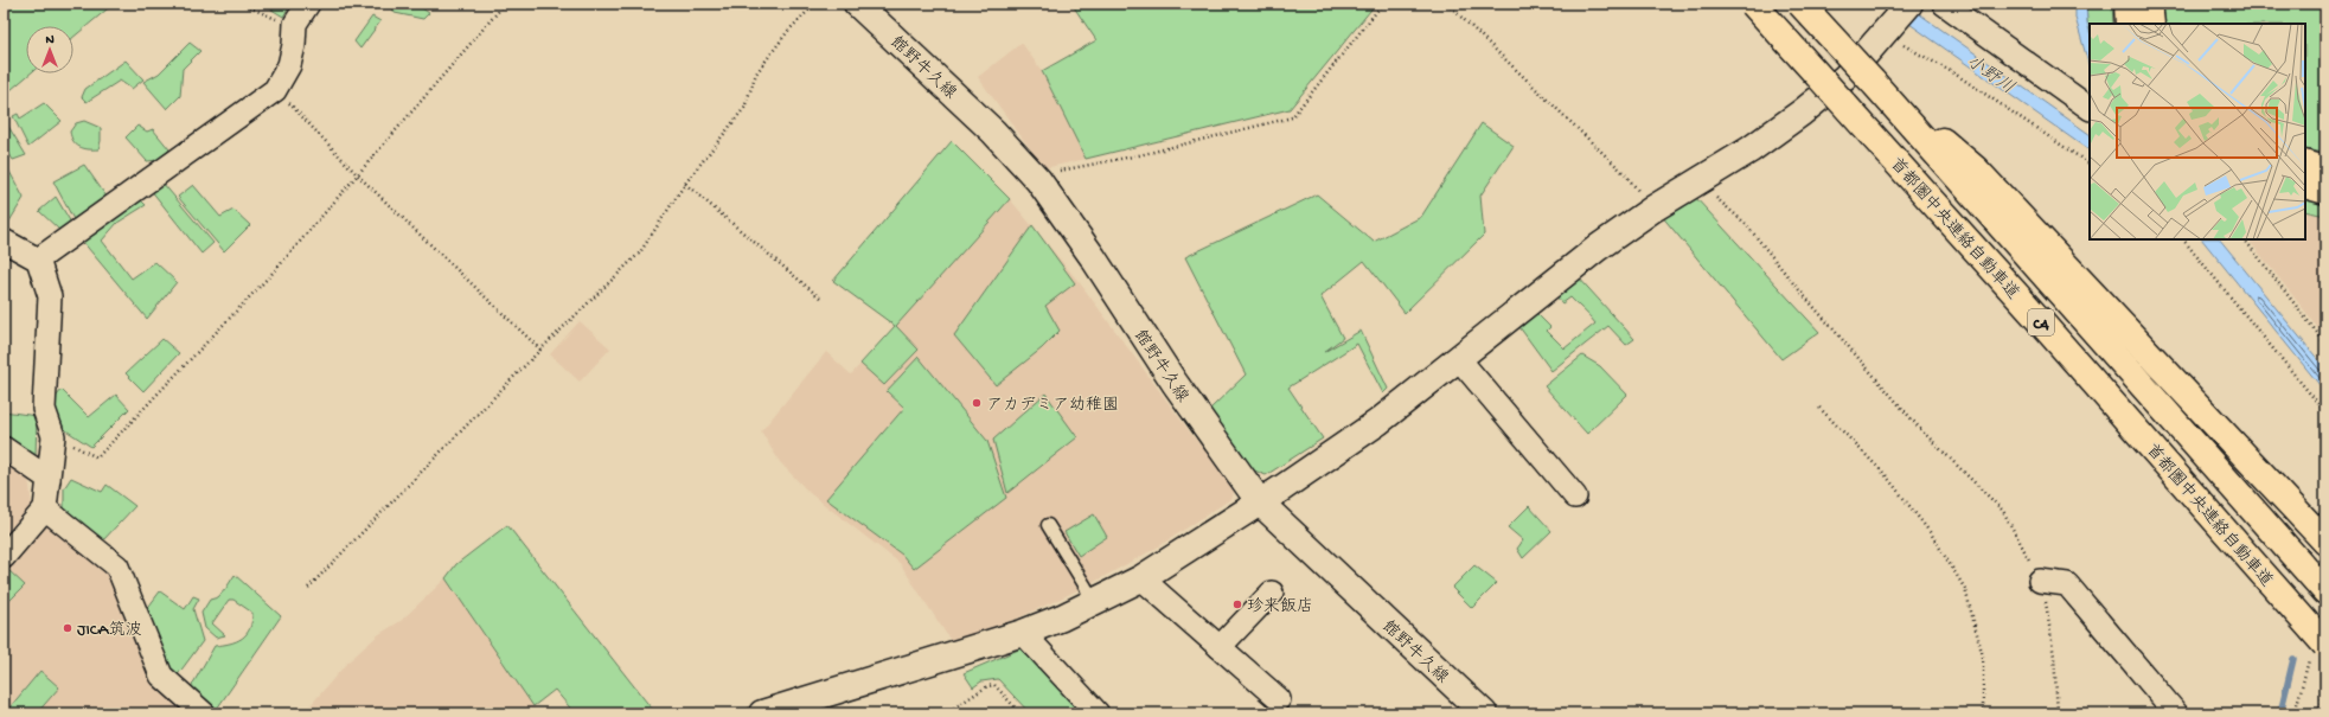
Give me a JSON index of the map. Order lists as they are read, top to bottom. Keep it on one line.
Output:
{"streets":{"highway":["首都圏中央連絡自動車道","C4"],"street":["館野牛久線"]},"water":["小野川"],"places":["アカデミア幼稚園","珍来飯店","JICA筑波"],"north":"top"}
